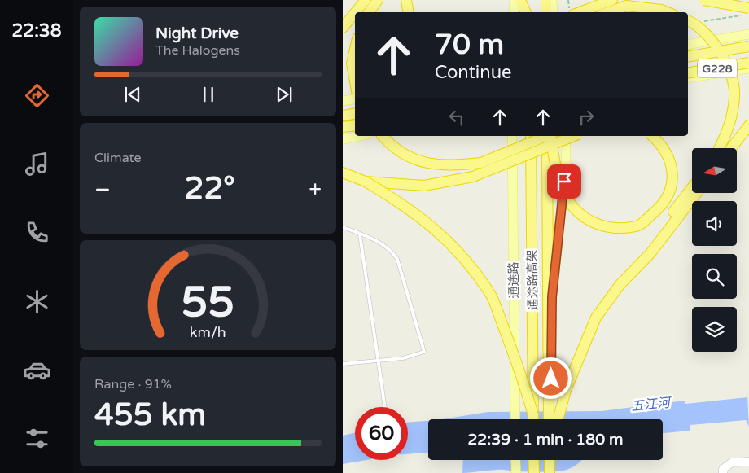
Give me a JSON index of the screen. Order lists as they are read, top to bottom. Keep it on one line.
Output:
{"streets":{"highway":["G228","通途路高架"],"main road":["通途路"]},"water":["五江河"],"north":"left","page":{"tabs":"22:38","turn":["70 m","Continue"],"song":["Night Drive","The Halogens"],"tile":["Climate",["Range · 91%","455 km"]],"heat":["−","22°","+"],"limit":"60","trip":"22:39 · 1 min · 180 m","gauge":["55","km/h"]}}
